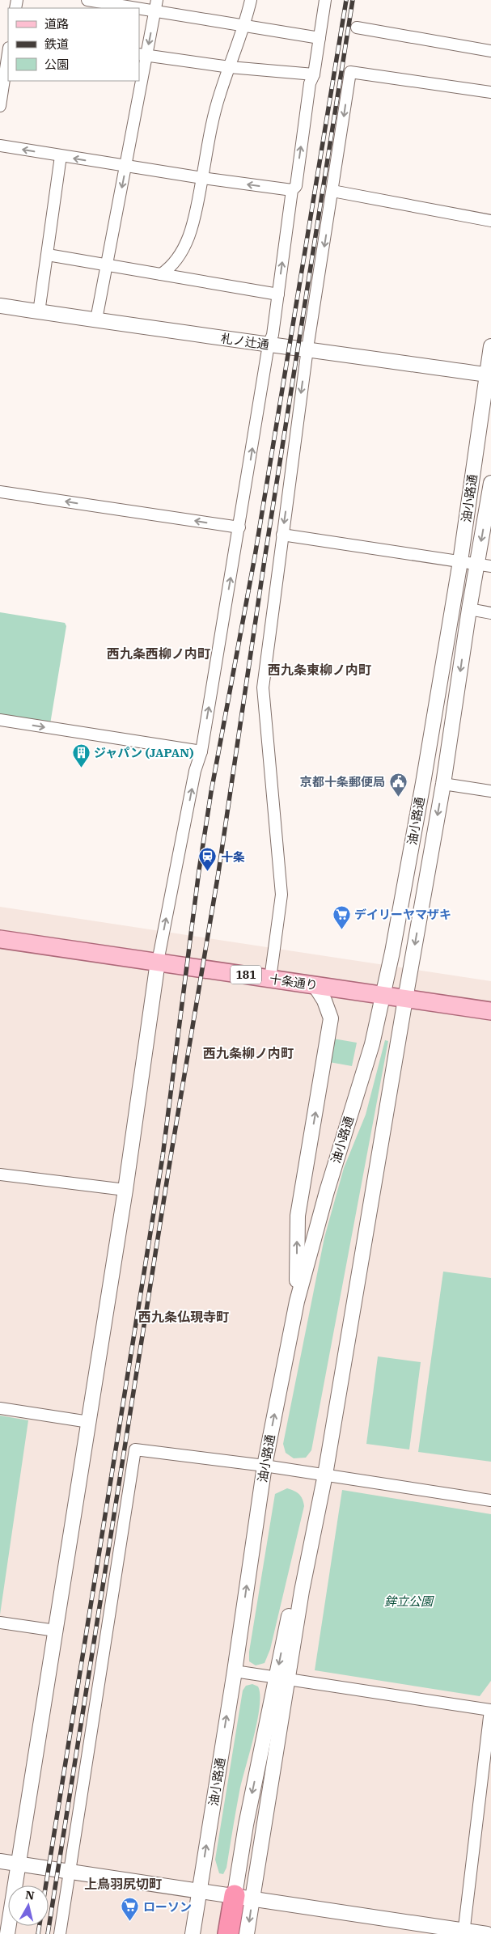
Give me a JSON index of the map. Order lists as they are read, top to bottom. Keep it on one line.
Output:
{"streets":{"main road":["181","十条通り"],"street":["札ノ辻通","油小路通"]},"crossings":[["札ノ辻通","油小路通"],["油小路通","十条通り"]],"districts":["西九条西柳ノ内町","西九条東柳ノ内町","西九条柳ノ内町","西九条仏現寺町","上鳥羽尻切町"],"parks":["鉾立公園"],"places":{"building":["ジャパン (JAPAN)"],"public building":["京都十条郵便局"],"station":["十条"],"supermarket":["デイリーヤマザキ","ローソン"]},"legend":["道路","鉄道","公園"],"north":"top"}
